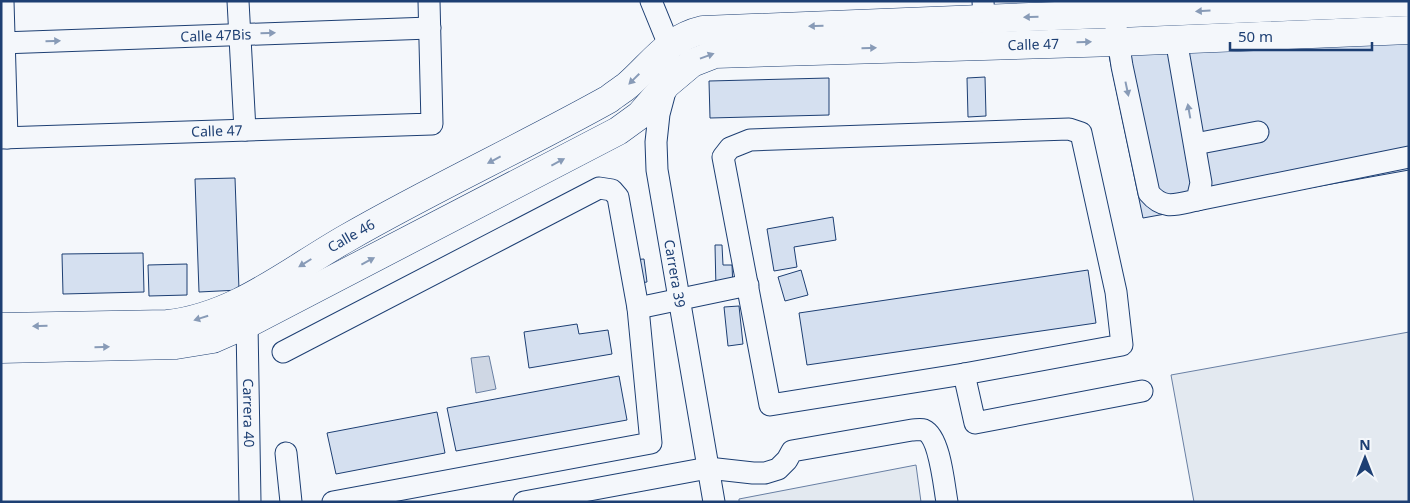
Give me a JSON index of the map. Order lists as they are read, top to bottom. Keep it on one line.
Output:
{"streets":{"main road":["Calle 47","Calle 46"],"street":["Calle 47Bis","Carrera 39","Carrera 40"]},"crossings":[["Calle 47Bis","Calle 47"],["Calle 47","Calle 46"],["Calle 47","Carrera 39"],["Calle 46","Carrera 39"]],"one_way":["Calle 47Bis"],"scale_bar":"50 m","north":"top"}
